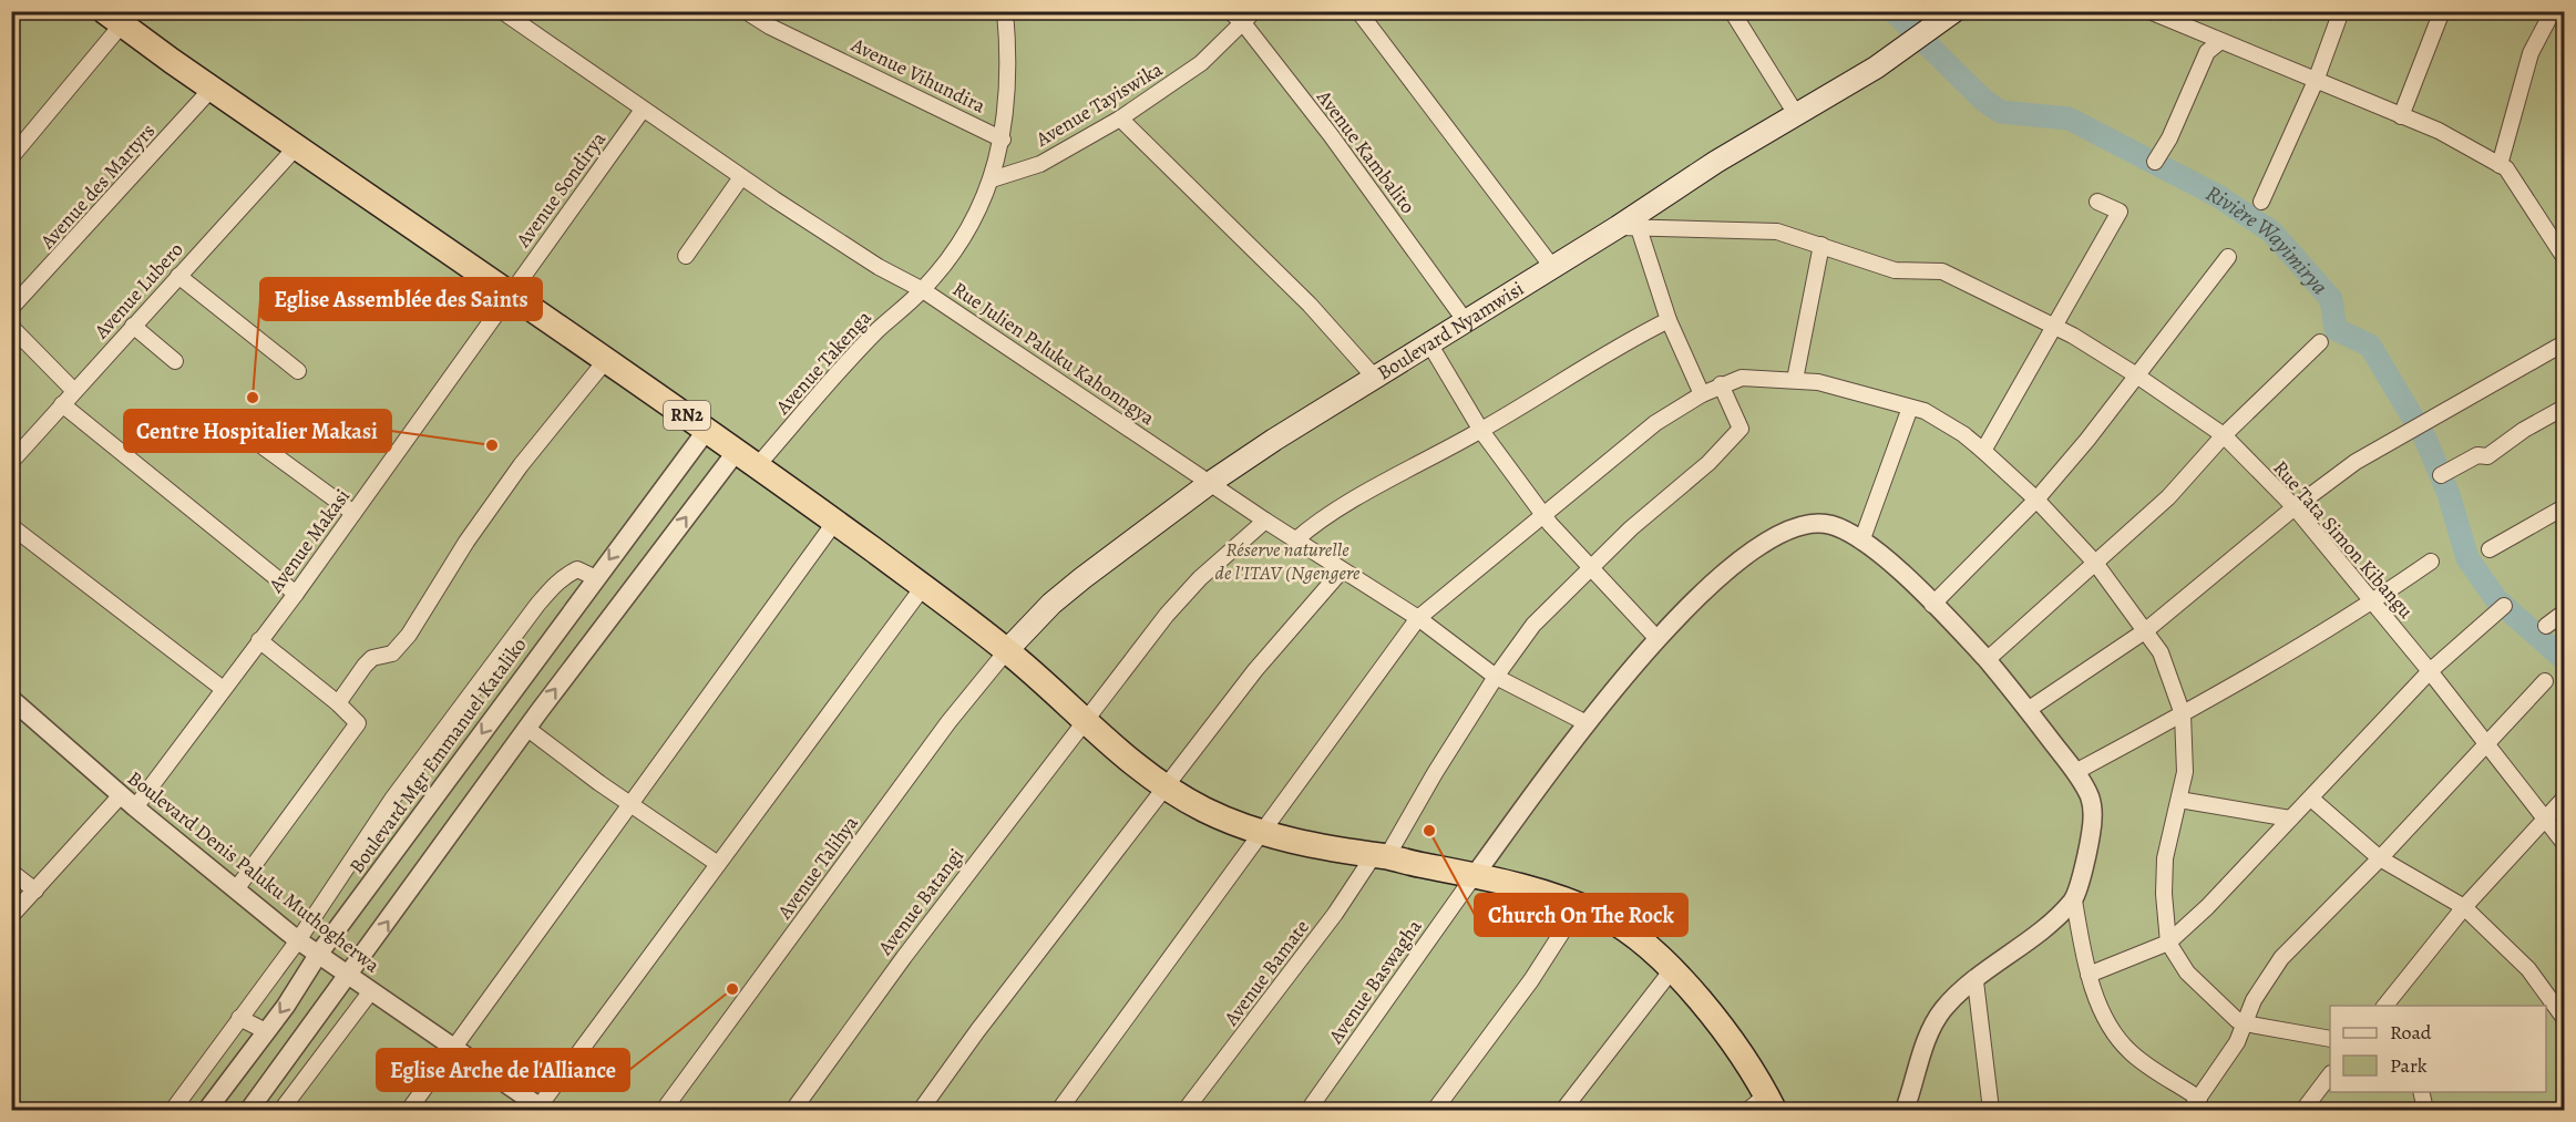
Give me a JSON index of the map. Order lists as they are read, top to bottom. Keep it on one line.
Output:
{"streets":{"highway":["RN2"],"main road":["Boulevard Nyamwisi"],"street":["Avenue Vihundira","Avenue Tayiswika","Avenue Kambalito","Avenue des Martyrs","Avenue Sondirya","Avenue Lubero","Rue Julien Paluku Kahonngya","Avenue Takenga","Rue Tata Simon Kibangu","Avenue Makasi","Boulevard Mgr Emmanuel Kataliko","Avenue Talihya","Boulevard Denis Paluku Muthogherwa","Avenue Batangi","Avenue Bamate","Avenue Baswagha"]},"crossings":[["Avenue Tayiswika","Avenue Kambalito"],["Avenue Kambalito","Boulevard Nyamwisi"],["Avenue des Martyrs","RN2"],["Avenue Sondirya","Rue Julien Paluku Kahonngya"],["Avenue Sondirya","RN2"],["Avenue Sondirya","Avenue Makasi"],["Avenue Lubero","RN2"],["Boulevard Nyamwisi","Rue Julien Paluku Kahonngya"],["Boulevard Nyamwisi","RN2"],["Boulevard Nyamwisi","Rue Tata Simon Kibangu"],["Boulevard Nyamwisi","Avenue Talihya"],["Rue Julien Paluku Kahonngya","Avenue Takenga"],["Rue Julien Paluku Kahonngya","Avenue Batangi"],["Rue Julien Paluku Kahonngya","Avenue Bamate"],["Avenue Takenga","RN2"],["RN2","Avenue Makasi"],["RN2","Boulevard Mgr Emmanuel Kataliko"],["RN2","Avenue Talihya"],["RN2","Avenue Batangi"],["RN2","Avenue Bamate"],["RN2","Avenue Baswagha"],["Avenue Makasi","Boulevard Denis Paluku Muthogherwa"],["Boulevard Mgr Emmanuel Kataliko","Boulevard Denis Paluku Muthogherwa"]],"water":["Rivière Wayimirya"],"parks":["Réserve naturelle de l'ITAV (Ngengere"],"places":["Eglise Assemblée des Saints","Centre Hospitalier Makasi","Church On The Rock","Eglise Arche de l'Alliance"],"legend":["Road","Park"]}
